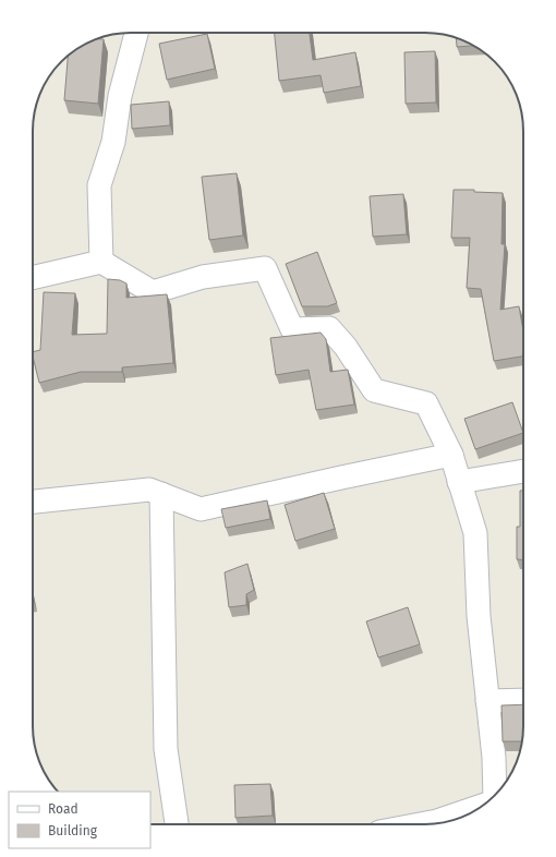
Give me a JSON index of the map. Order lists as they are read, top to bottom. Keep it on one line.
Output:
{"legend":["Road","Building"]}
